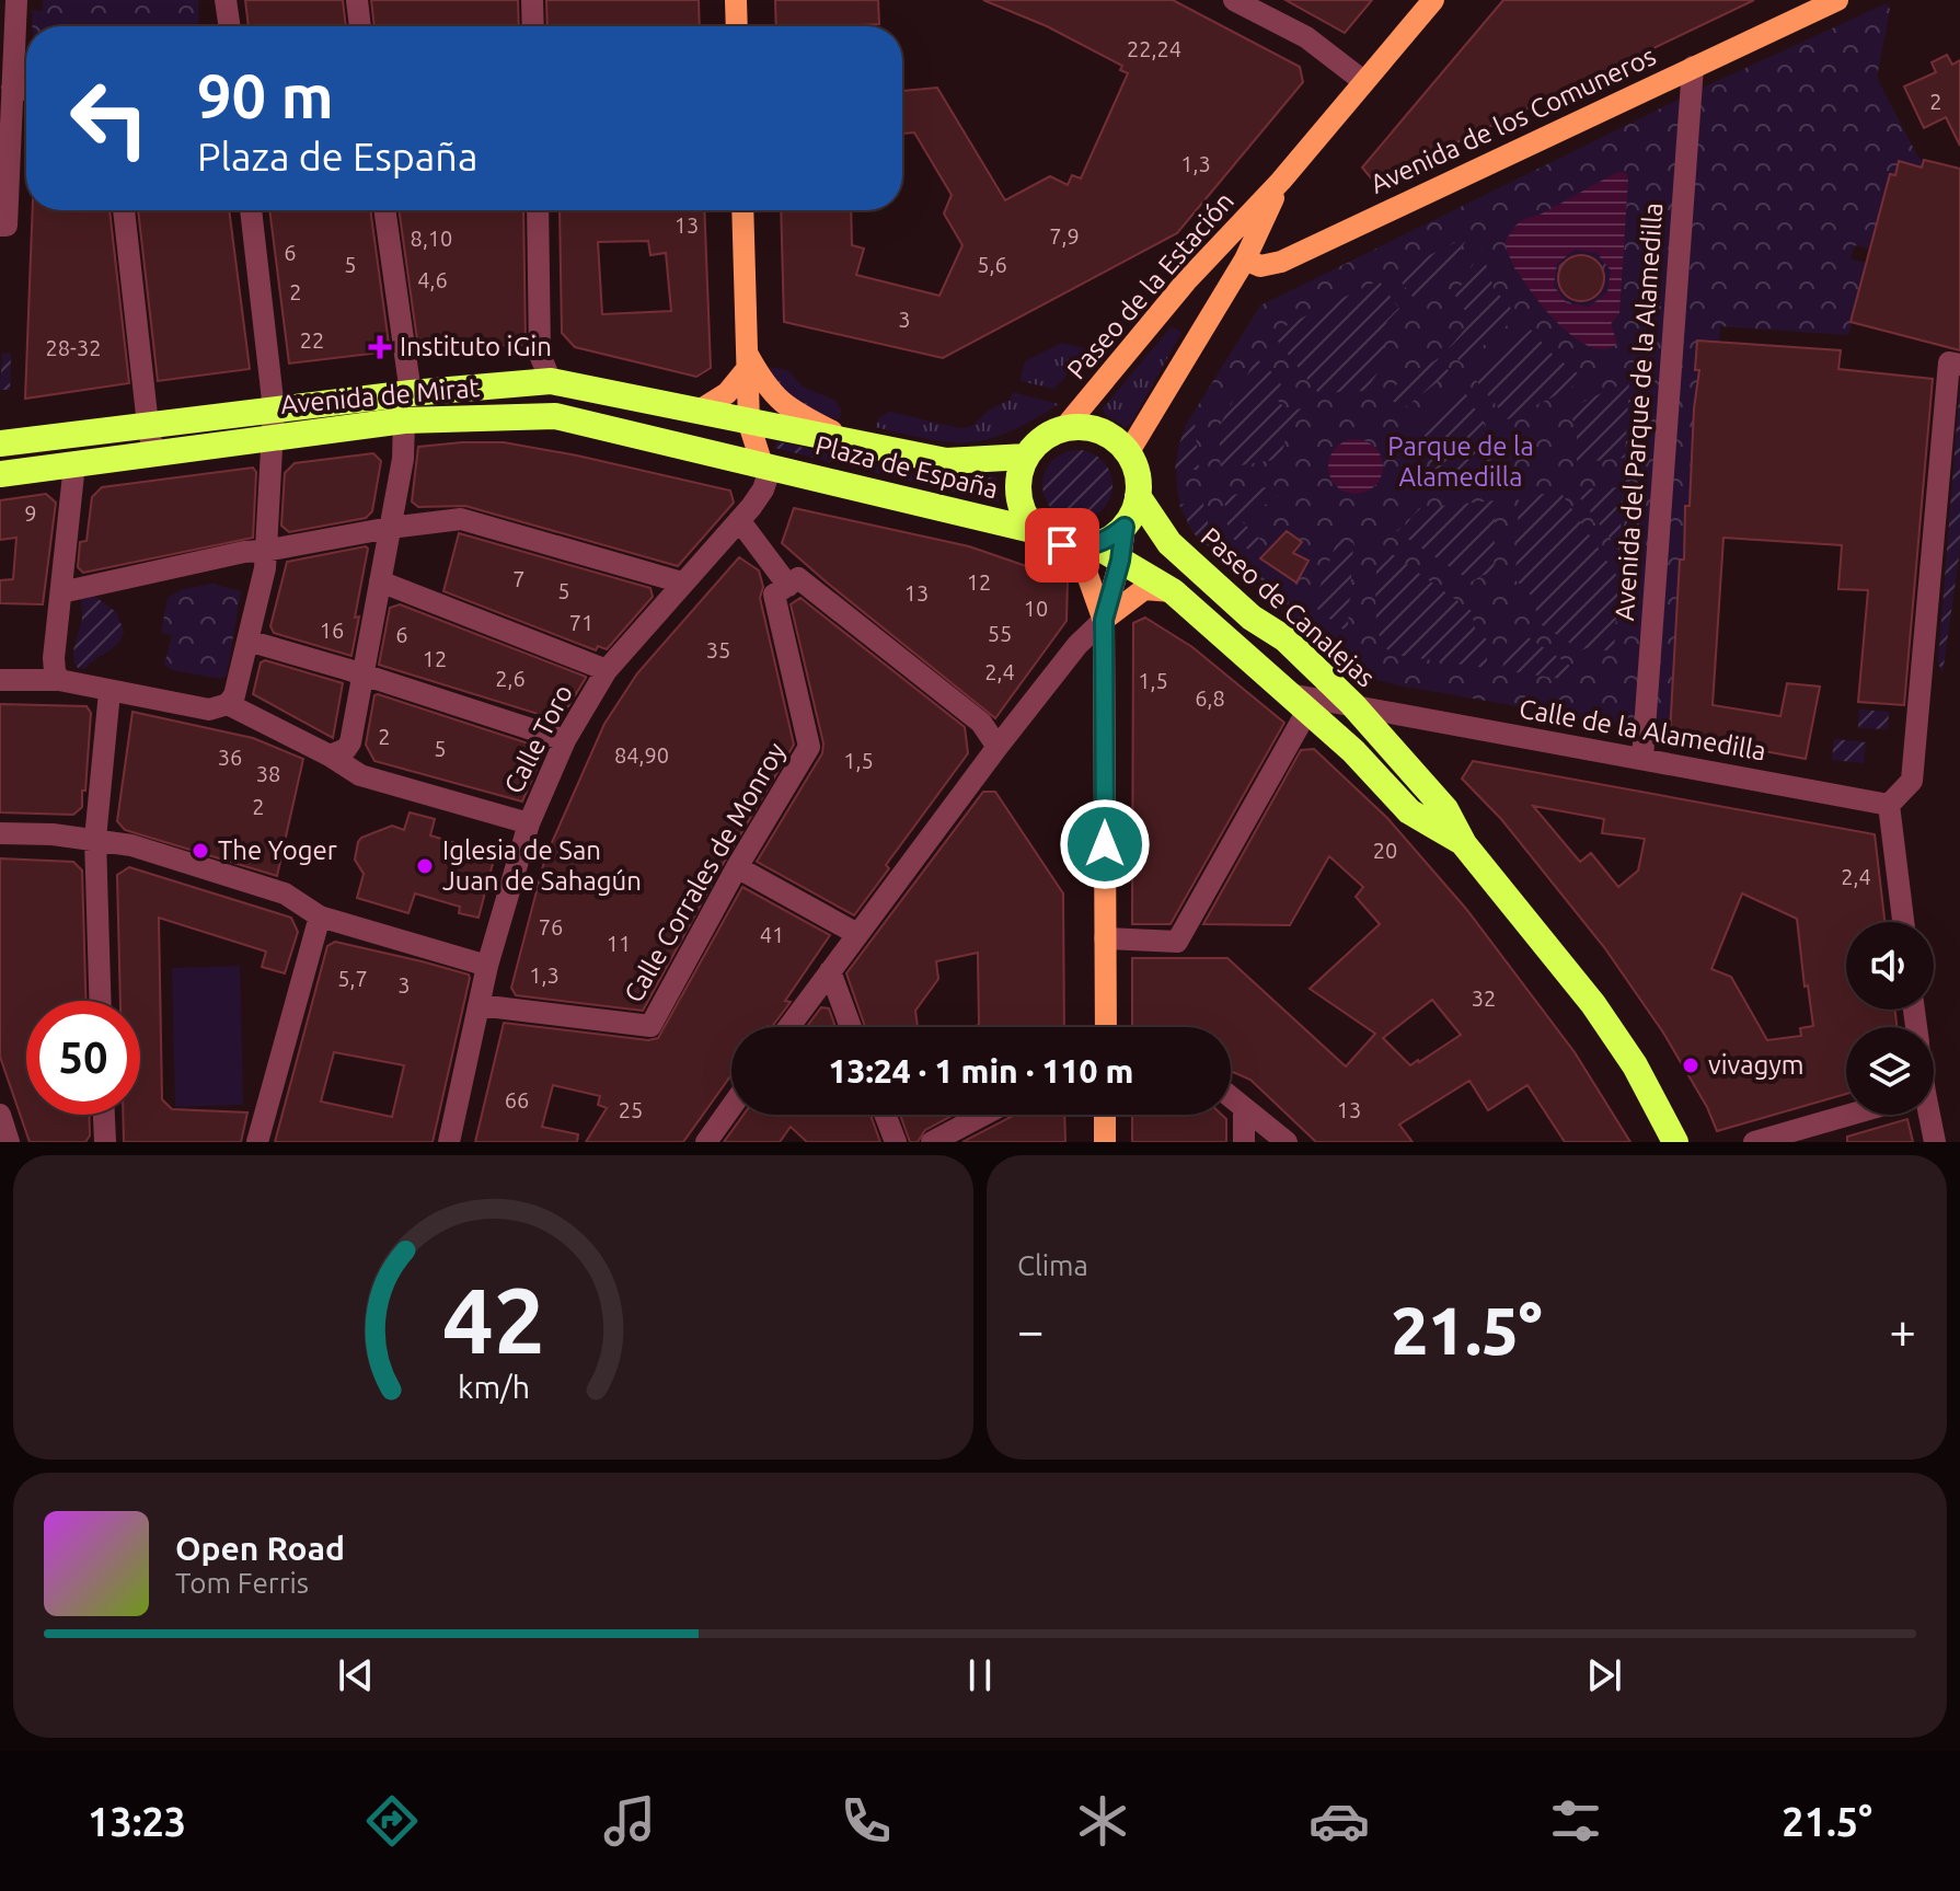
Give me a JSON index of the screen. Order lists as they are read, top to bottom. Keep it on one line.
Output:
{"streets":{"highway":["Avenida de Mirat","Plaza de España","Paseo de Canalejas"],"main road":["Avenida de los Comuneros","Paseo de la Estación"],"street":["Avenida del Parque de la Alamedilla","Calle de la Alamedilla","Calle Toro","Calle Corrales de Monroy"]},"crossings":[["Avenida de los Comuneros","Paseo de la Estación"],["Avenida de los Comuneros","Avenida del Parque de la Alamedilla"],["Paseo de la Estación","Plaza de España"],["Paseo de la Estación","Paseo de Canalejas"],["Avenida de Mirat","Plaza de España"],["Avenida de Mirat","Calle Toro"],["Avenida del Parque de la Alamedilla","Calle de la Alamedilla"],["Plaza de España","Paseo de Canalejas"],["Plaza de España","Calle Toro"],["Paseo de Canalejas","Calle de la Alamedilla"],["Calle Toro","Calle Corrales de Monroy"]],"parks":["Parque de la Alamedilla"],"places":{"health":["Instituto iGin"],"other":["The Yoger","Iglesia de San Juan de Sahagún","vivagym"]},"house_numbers":["22,24","2","1,3","13","7,9","8,10","6","5","5,6","4,6","2","3","22","28-32","9","7","12","5","13","10","71","16","55","6","35","12","2,4","2,6","1,5","6,8","2","5","84,90","36","1,5","38","2","20","2,4","76","41","11","1,3","5,7","3","32","66","25","13"],"page":{"turn":["90 m","Plaza de España"],"limit":"50","trip":"13:24 · 1 min · 110 m","tile":"Clima","heat":["−","21.5°","+"],"song":["Open Road","Tom Ferris"],"tabs":["13:23","21.5°"],"gauge":["42","km/h"]}}
